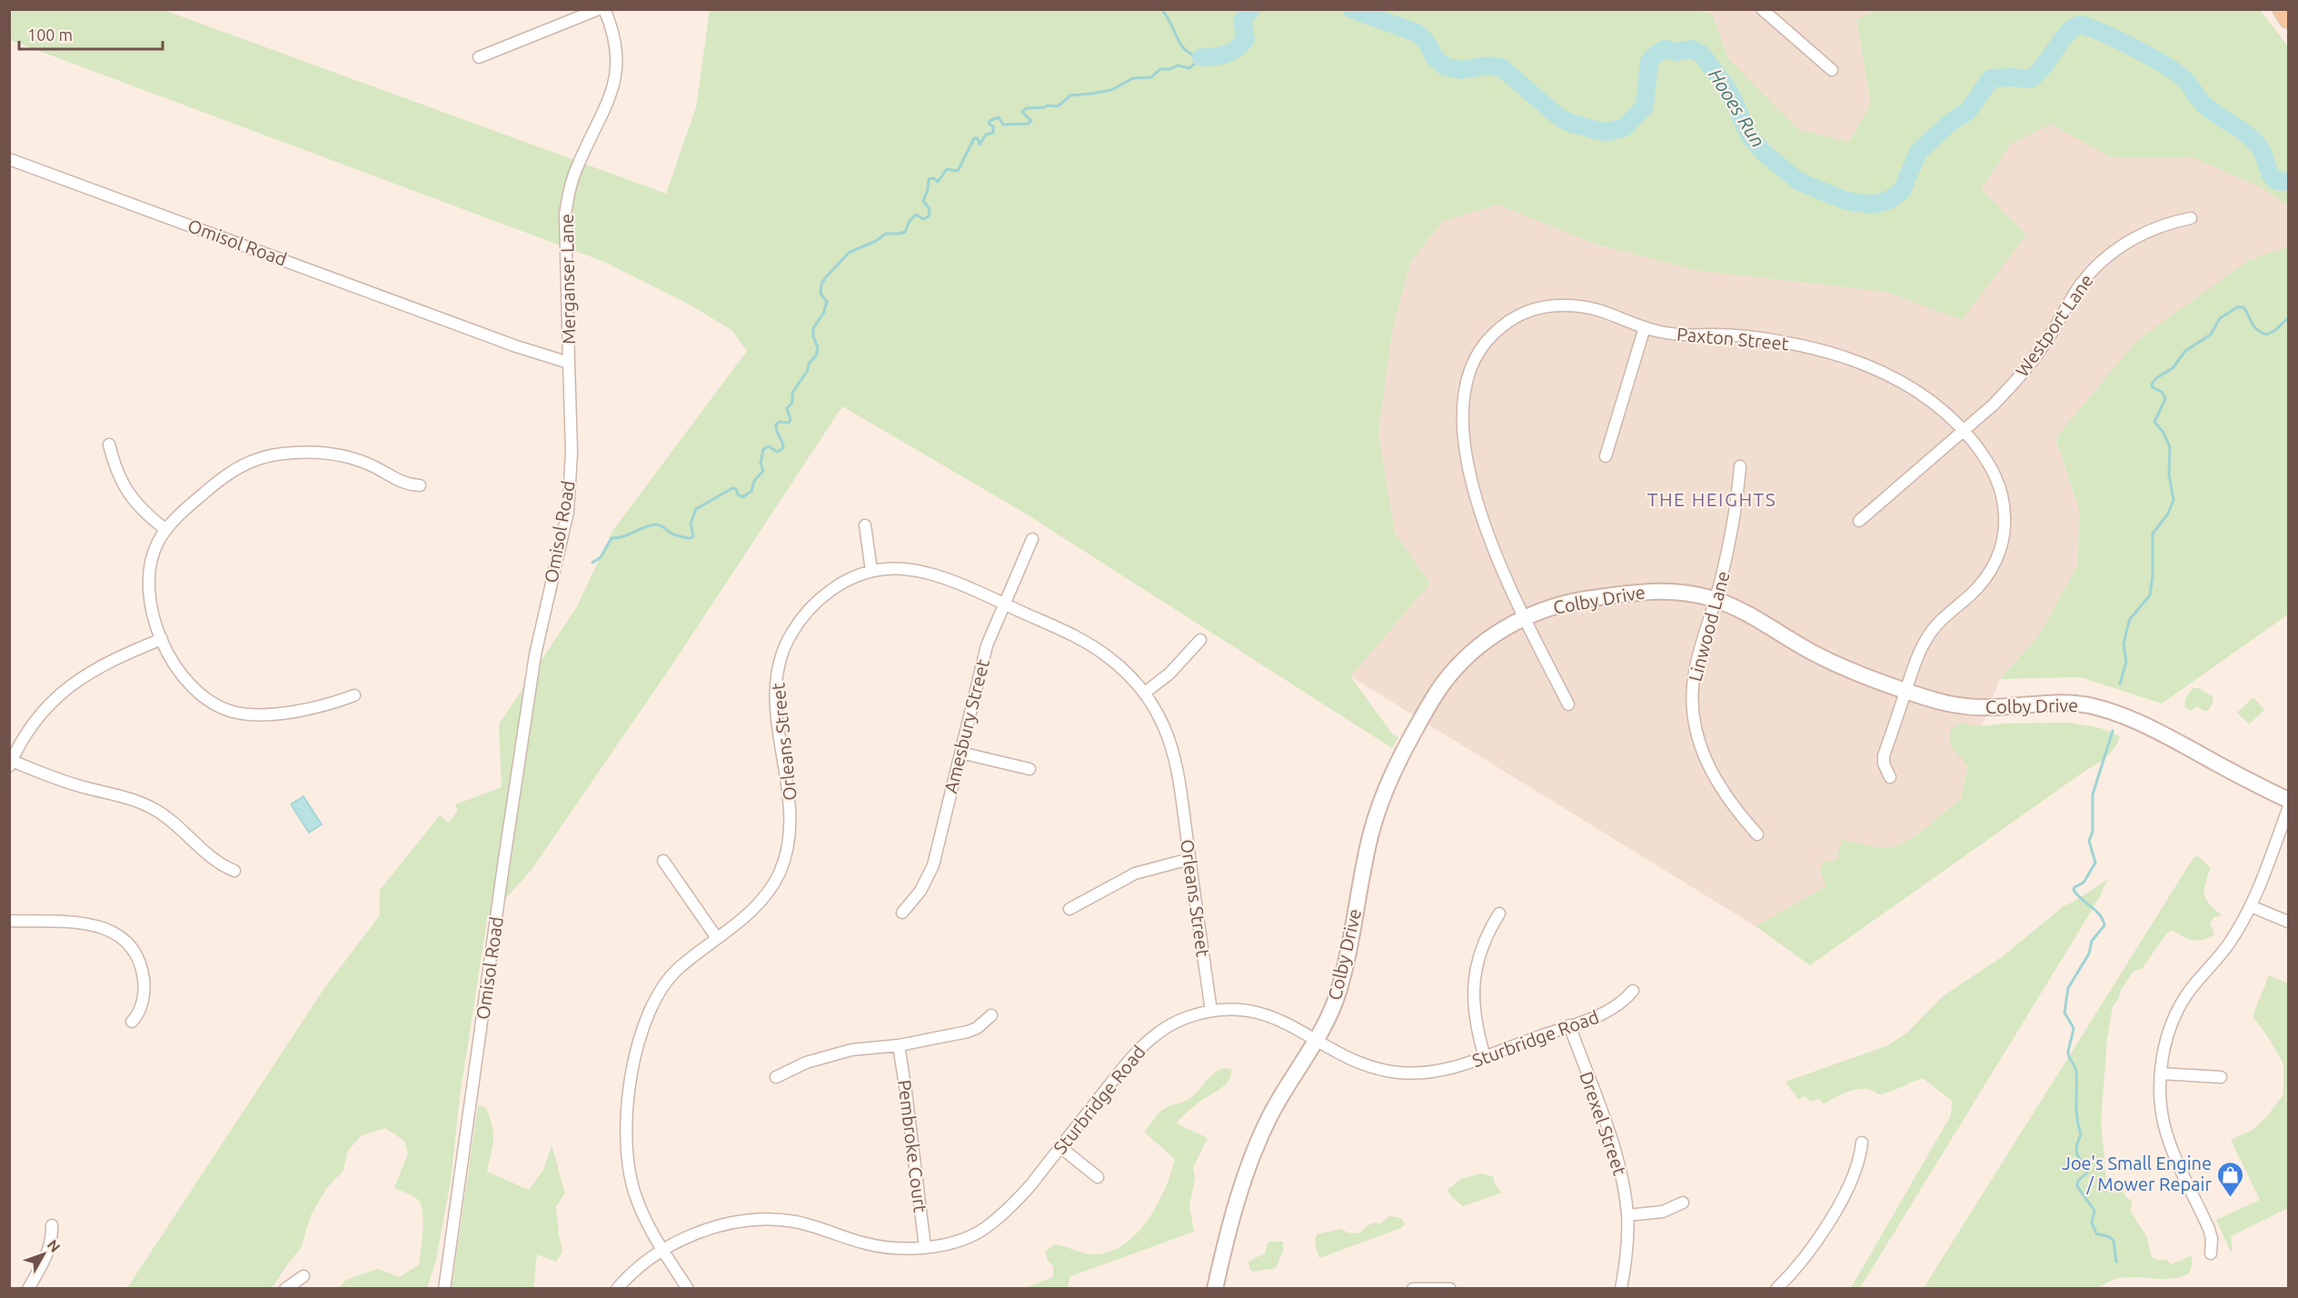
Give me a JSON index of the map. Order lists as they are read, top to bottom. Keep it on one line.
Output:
{"streets":{"street":["Omisol Road","Merganser Lane","Westport Lane","Paxton Street","Colby Drive","Linwood Lane","Amesbury Street","Orleans Street","Sturbridge Road","Drexel Street","Pembroke Court"]},"crossings":[["Omisol Road","Merganser Lane"],["Westport Lane","Paxton Street"],["Paxton Street","Colby Drive"],["Colby Drive","Linwood Lane"],["Colby Drive","Sturbridge Road"],["Amesbury Street","Orleans Street"],["Orleans Street","Sturbridge Road"],["Sturbridge Road","Drexel Street"],["Sturbridge Road","Pembroke Court"]],"districts":["THE HEIGHTS"],"water":["Hooes Run"],"places":{"shop":["Joe's Small Engine / Mower Repair"]},"scale_bar":"100 m","north":"top right"}
